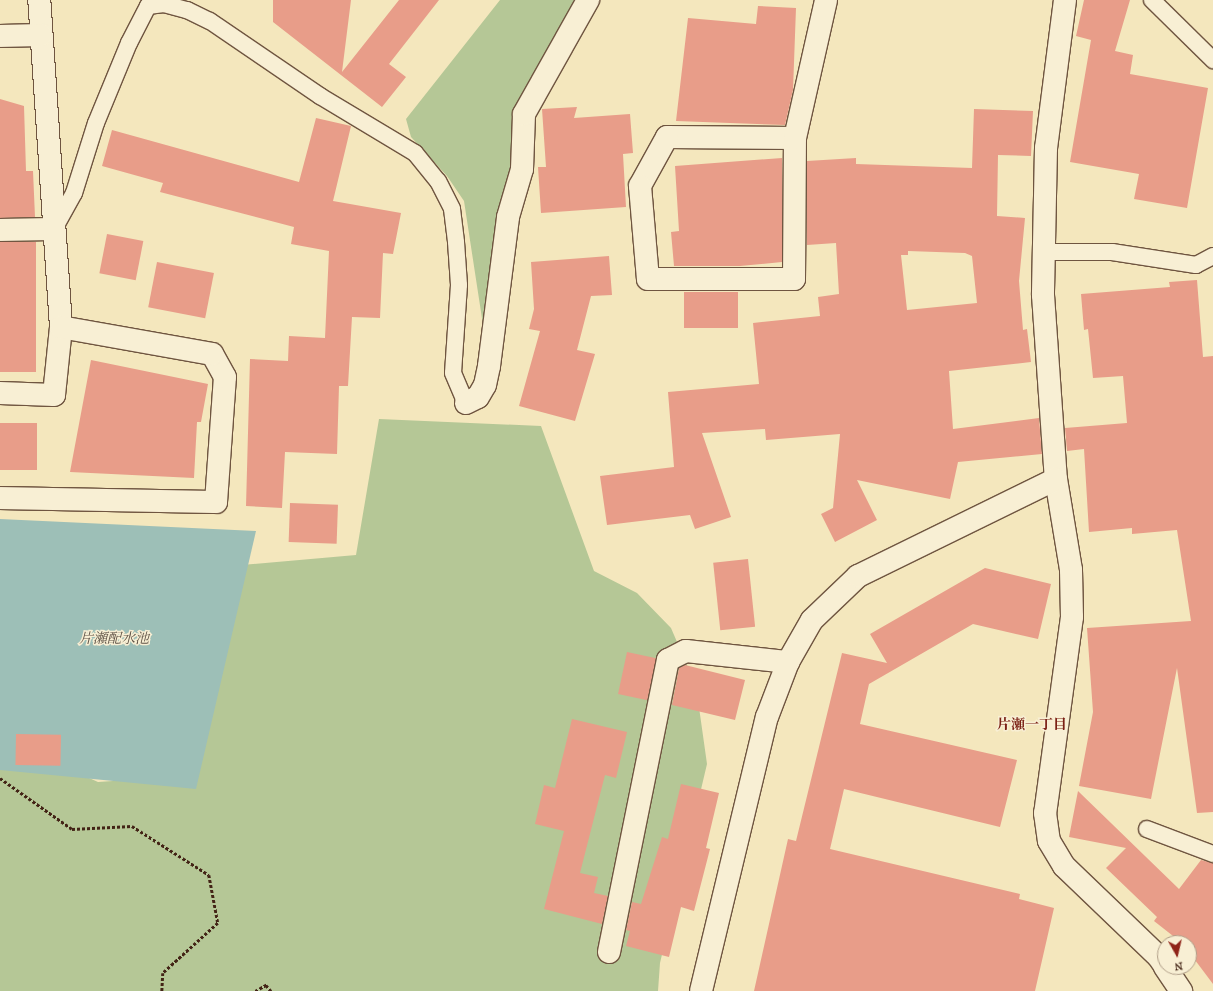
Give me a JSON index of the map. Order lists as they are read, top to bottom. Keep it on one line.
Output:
{"districts":["片瀬一丁目"],"water":["片瀬配水池"],"north":"bottom"}
